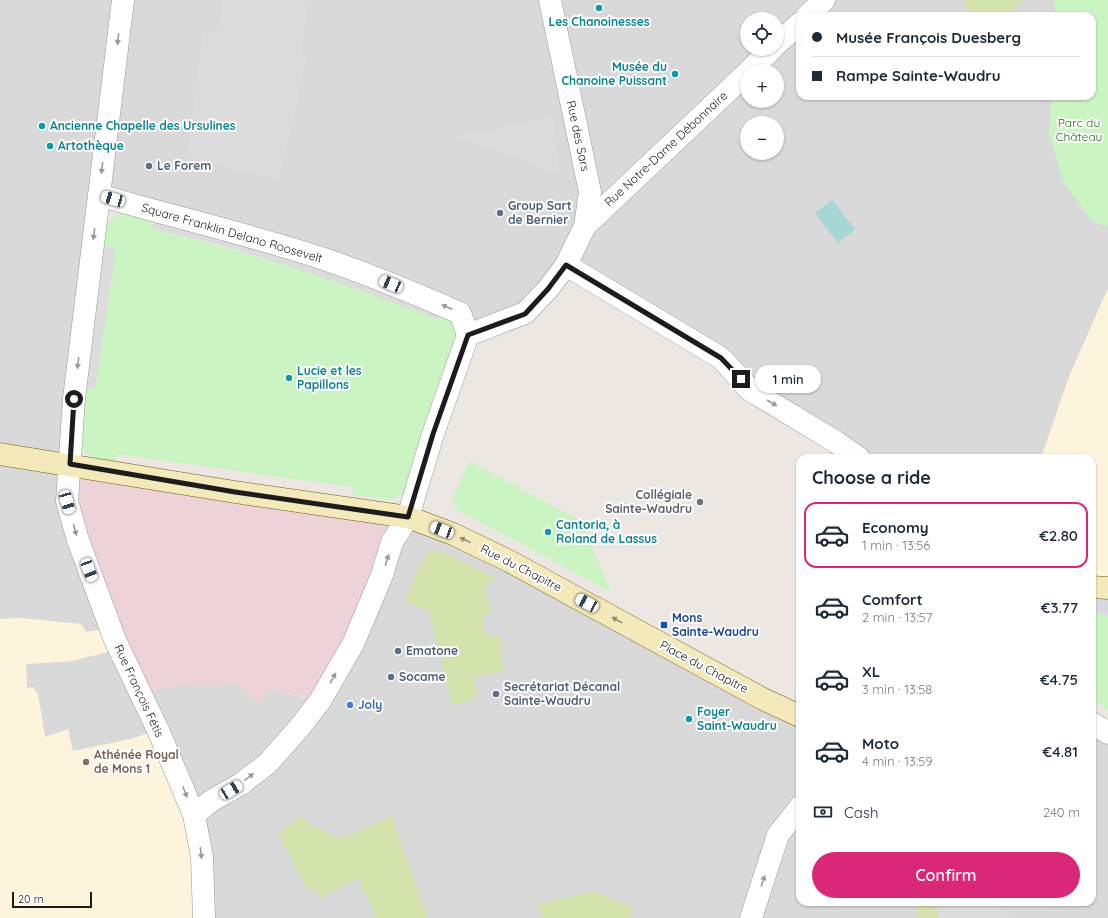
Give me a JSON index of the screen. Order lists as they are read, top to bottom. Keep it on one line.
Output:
{"streets":{"street":["Rue des Sars","Rue Notre-Dame Débonnaire","Square Franklin Delano Roosevelt","Rue du Chapitre","Place du Chapitre","Rue François Fétis"]},"crossings":[["Rue des Sars","Rue Notre-Dame Débonnaire"],["Rue du Chapitre","Place du Chapitre"],["Rue du Chapitre","Rue François Fétis"]],"one_way":["Square Franklin Delano Roosevelt","Rue du Chapitre","Rue François Fétis"],"parks":["Parc du Château"],"places":{"other":["Les Chanoinesses","Musée du Chanoine Puissant","Ancienne Chapelle des Ursulines","Artothèque","Le Forem","Group Sart de Bernier","Lucie et les Papillons","Collégiale Sainte-Waudru","Cantoria, à Roland de Lassus","Ematone","Socame","Secrétariat Décanal Sainte-Waudru","Joly","Foyer Saint-Waudru","Athénée Royal de Mons 1"],"transit":["Mons Sainte-Waudru"]},"scale_bar":"20 m","page":{"map_buttons":["+","−"],"banner":["Musée François Duesberg","Rampe Sainte-Waudru"],"bubble":"1 min","heading":"Choose a ride","list":[{"name":"Economy","note":"1 min · 13:56","value":"€2.80"},{"name":"Comfort","note":"2 min · 13:57","value":"€3.77"},{"name":"XL","note":"3 min · 13:58","value":"€4.75"},{"name":"Moto","note":"4 min · 13:59","value":"€4.81"}],"pay":["Cash","240 m"],"buttons":"Confirm","scale":"20 m"}}
